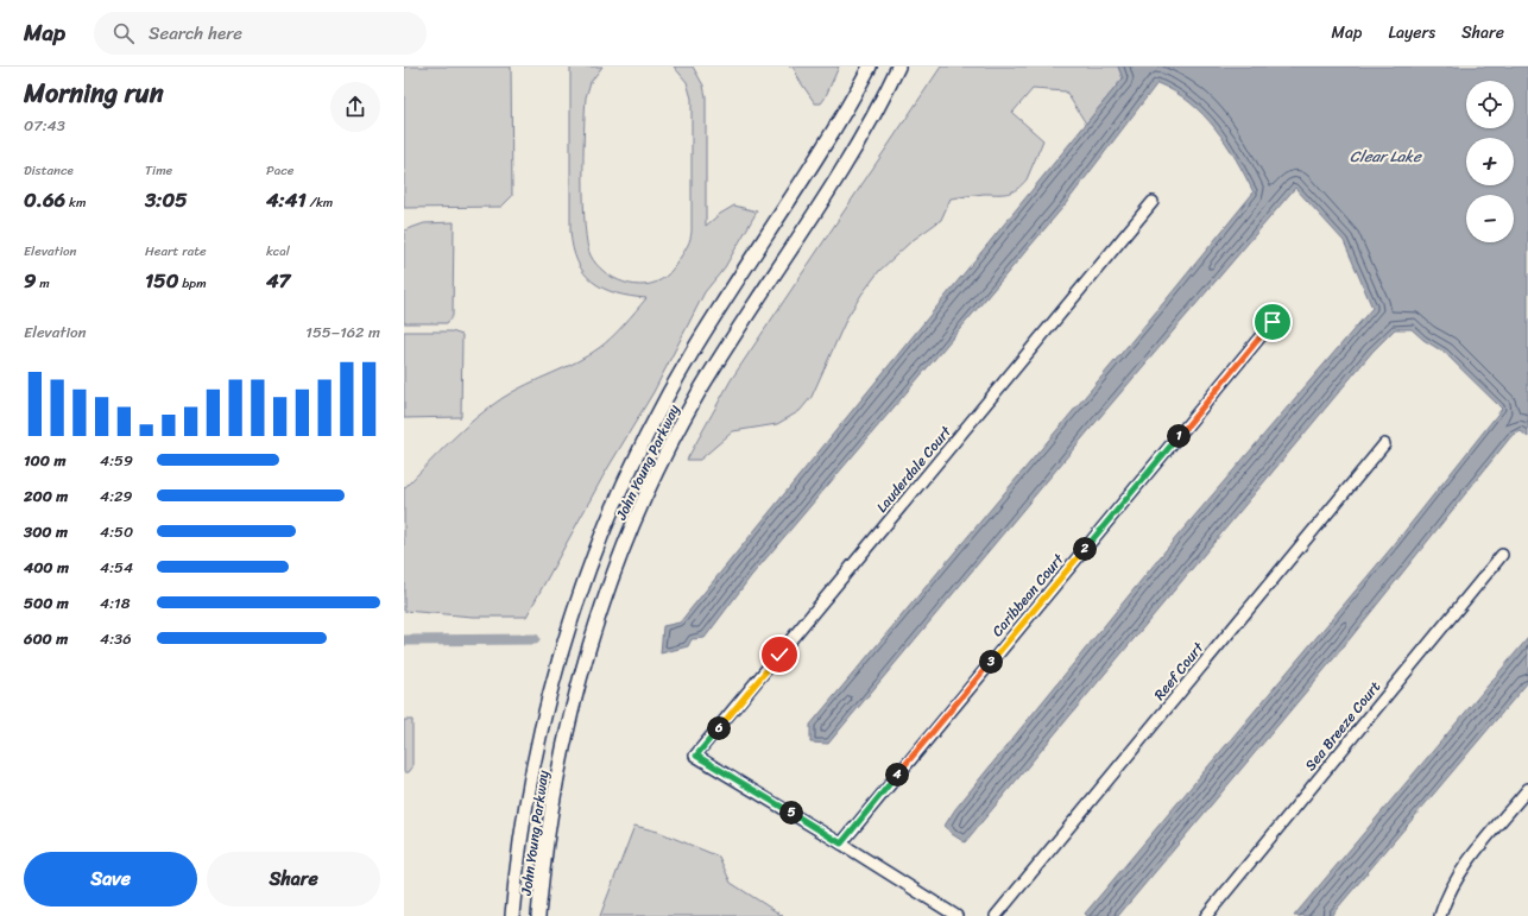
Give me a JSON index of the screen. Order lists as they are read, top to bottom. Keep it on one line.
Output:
{"streets":{"main road":["John Young Parkway"],"street":["Lauderdale Court","Caribbean Court","Reef Court","Sea Breeze Court"]},"crossings":[["Lauderdale Court","Caribbean Court"]],"water":["Clear Lake"],"page":{"header":"Map","search":"Search here","nav":["Map","Layers","Share"],"heading":["Morning run","07:43"],"map_buttons":["+","−"],"stats":[["Distance","0.66 km"],["Time","3:05"],["Pace","4:41 /km"],["Elevation","9 m"],["Heart rate","150 bpm"],["kcal","47"]],"chart":["Elevation","155–162 m"],"pins":["1","2","3","6","4","5"],"list":[{"name":"100 m","note":"4:59"},{"name":"200 m","note":"4:29"},{"name":"300 m","note":"4:50"},{"name":"400 m","note":"4:54"},{"name":"500 m","note":"4:18"},{"name":"600 m","note":"4:36"}],"buttons":["Save","Share"]}}
